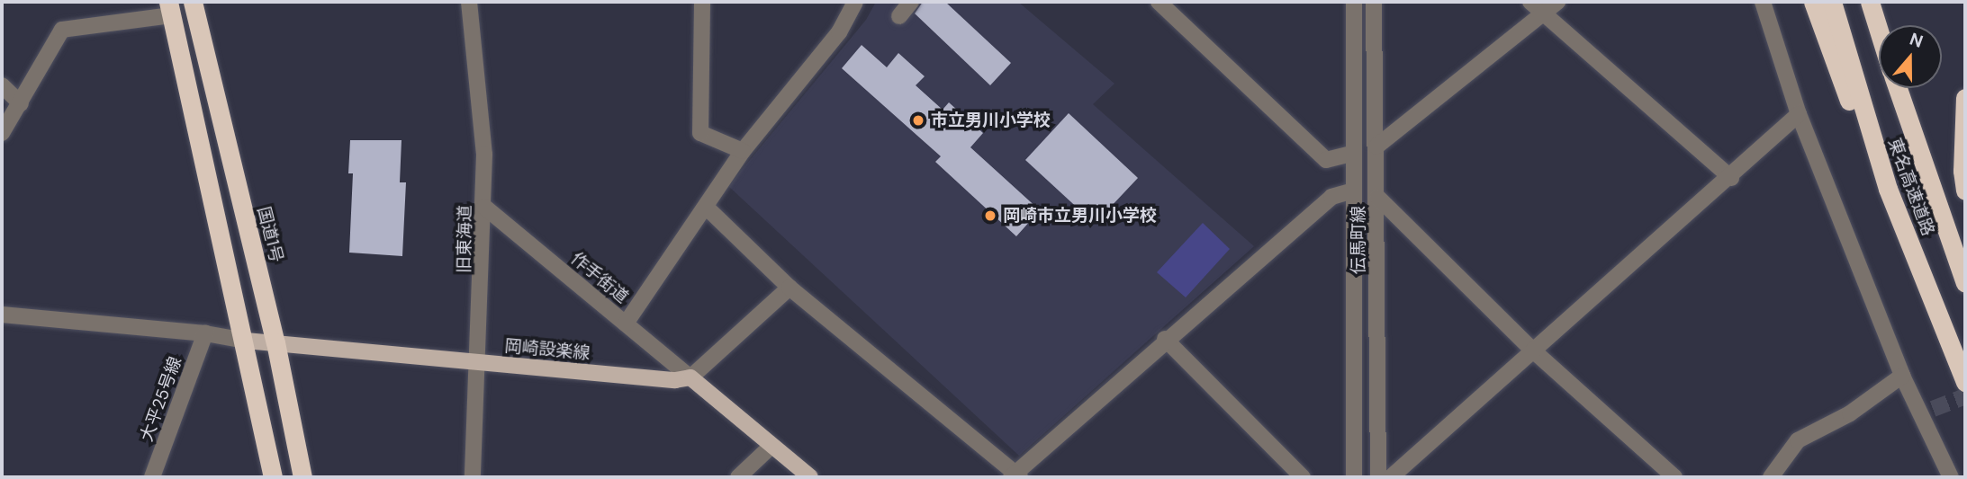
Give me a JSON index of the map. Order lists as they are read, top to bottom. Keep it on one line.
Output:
{"streets":{"highway":["東名高速道路","国道1号"],"main road":["岡崎設楽線"],"street":["旧東海道","伝馬町線","作手街道","大平25号線"]},"crossings":[["国道1号","岡崎設楽線"],["旧東海道","作手街道"],["旧東海道","岡崎設楽線"],["作手街道","岡崎設楽線"]],"places":["市立男川小学校","岡崎市立男川小学校"],"north":"top"}
